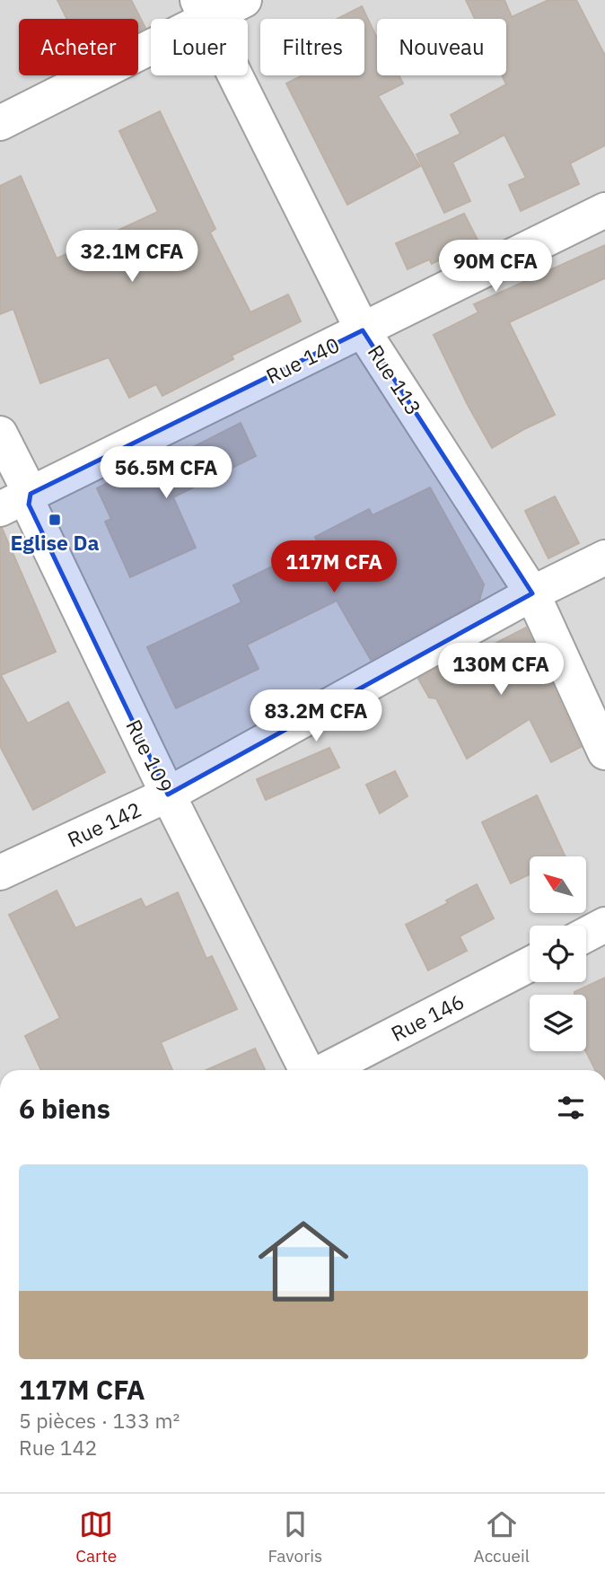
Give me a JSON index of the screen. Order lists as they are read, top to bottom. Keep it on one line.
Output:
{"streets":{"street":["Rue 140","Rue 113","Rue 109","Rue 142","Rue 146"]},"crossings":[["Rue 140","Rue 113"],["Rue 140","Rue 109"],["Rue 113","Rue 142"],["Rue 109","Rue 142"]],"places":{"transit":["Eglise Da"]},"north":"top left","page":{"chip":["Acheter","Louer","Filtres","Nouveau"],"price":["32.1M CFA","90M CFA","56.5M CFA","117M CFA","130M CFA","83.2M CFA"],"heading":"6 biens","list":[{"name":"117M CFA","note":"5 pièces · 133 m² · Rue 142"}],"tabs":["Carte","Favoris","Accueil"]}}
